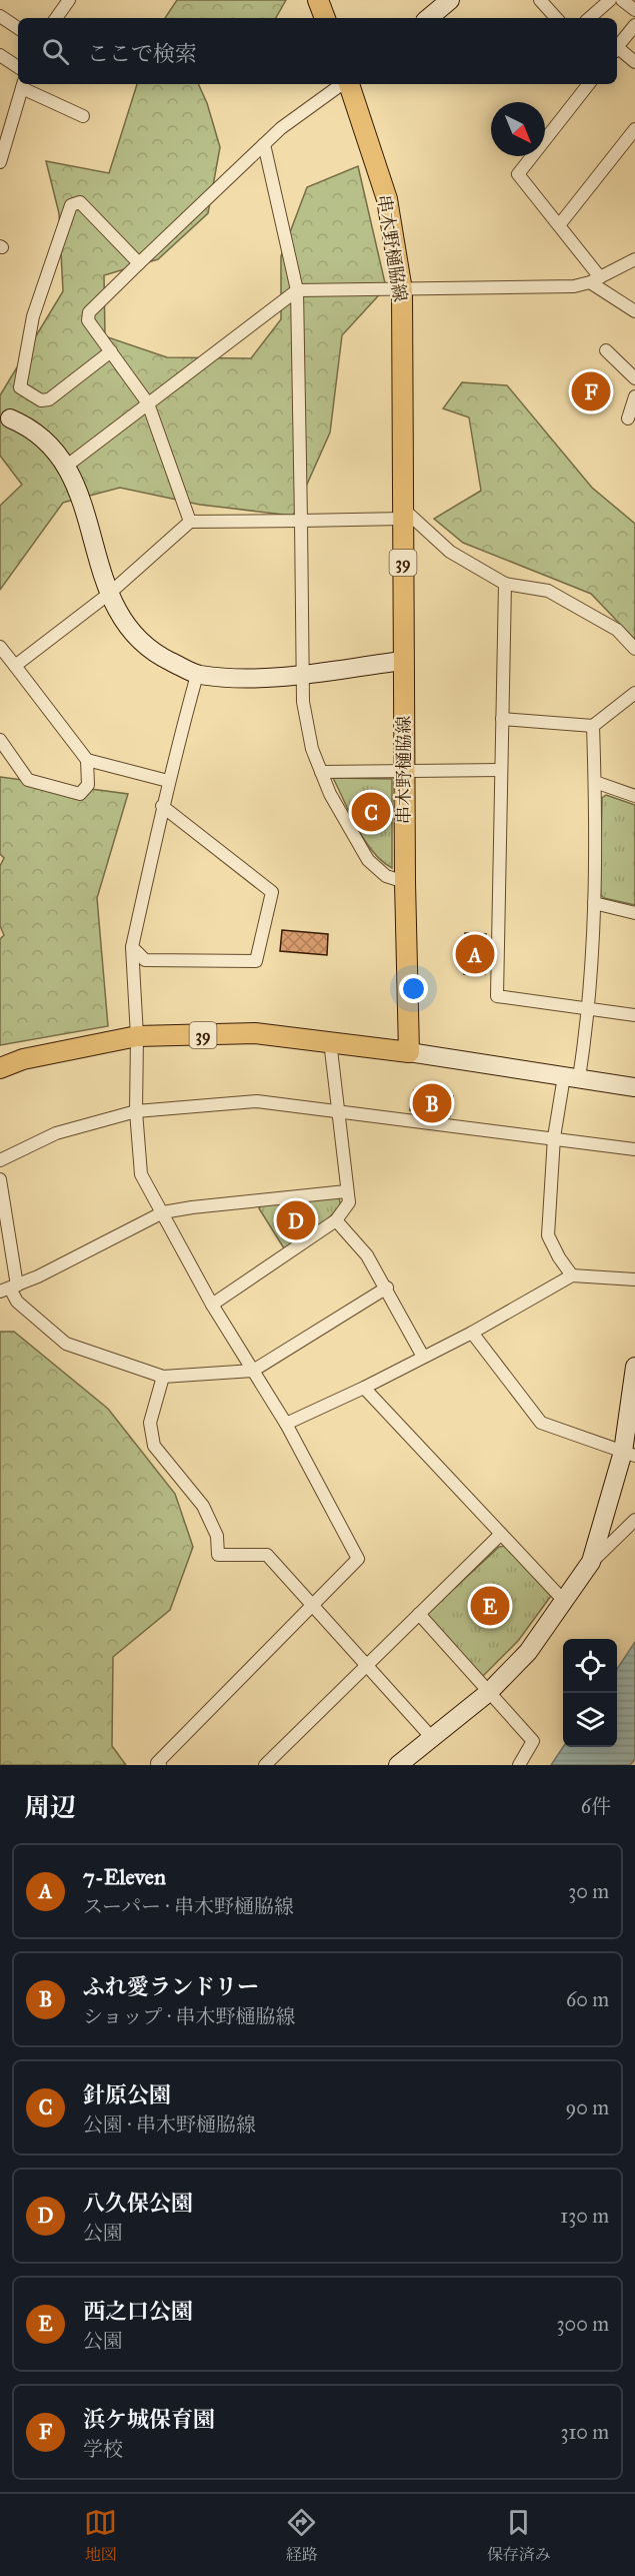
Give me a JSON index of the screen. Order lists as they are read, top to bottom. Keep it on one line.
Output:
{"streets":{"main road":["串木野樋脇線","39"]},"crossings":[["串木野樋脇線","39"]],"north":"bottom right","page":{"search":"ここで検索","pins":["F","C","A","B","D","E"],"heading":["周辺","6件"],"list":[{"mark":"A","name":"7-Eleven","note":"スーパー · 串木野樋脇線","value":"30 m"},{"mark":"B","name":"ふれ愛ランドリー","note":"ショップ · 串木野樋脇線","value":"60 m"},{"mark":"C","name":"針原公園","note":"公園 · 串木野樋脇線","value":"90 m"},{"mark":"D","name":"八久保公園","note":"公園","value":"130 m"},{"mark":"E","name":"西之口公園","note":"公園","value":"300 m"},{"mark":"F","name":"浜ケ城保育園","note":"学校","value":"310 m"}],"nav":["地図","経路","保存済み"]}}
